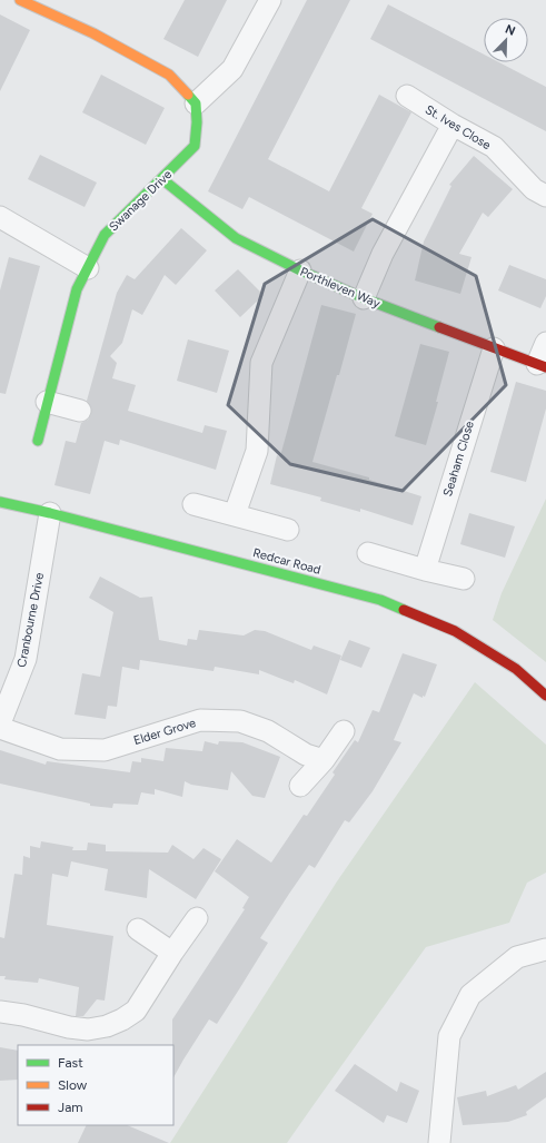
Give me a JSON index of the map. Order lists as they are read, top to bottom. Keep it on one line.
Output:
{"streets":{"street":["St. Ives Close","Swanage Drive","Porthleven Way","Seaham Close","Redcar Road","Cranbourne Drive","Elder Grove"]},"crossings":[["Swanage Drive","Porthleven Way"],["Porthleven Way","Seaham Close"],["Redcar Road","Cranbourne Drive"]],"legend":["Fast","Slow","Jam"],"north":"top right"}
